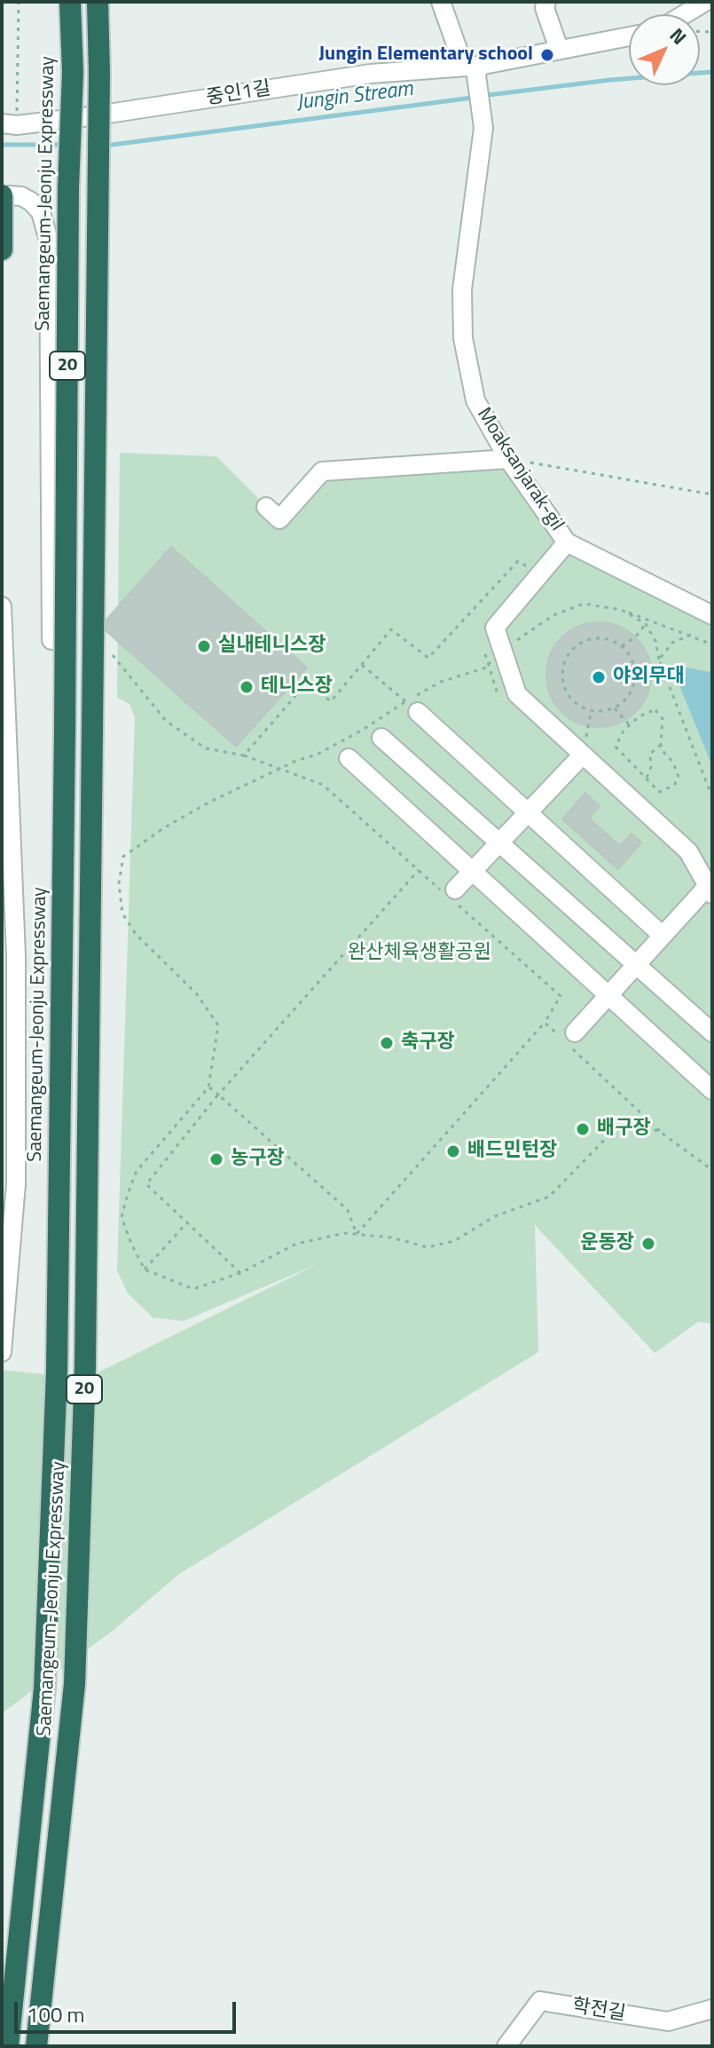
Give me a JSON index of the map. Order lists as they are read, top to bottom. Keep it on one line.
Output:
{"streets":{"highway":["Saemangeum-Jeonju Expressway","20"],"street":["중인1길","Moaksanjarak-gil","학전길"]},"crossings":[["중인1길","Moaksanjarak-gil"]],"water":["Jungin Stream"],"parks":["완산체육생활공원"],"places":["Jungin Elementary school","실내테니스장","야외무대","테니스장","축구장","배구장","배드민턴장","농구장","운동장"],"scale_bar":"100 m","north":"top right"}
